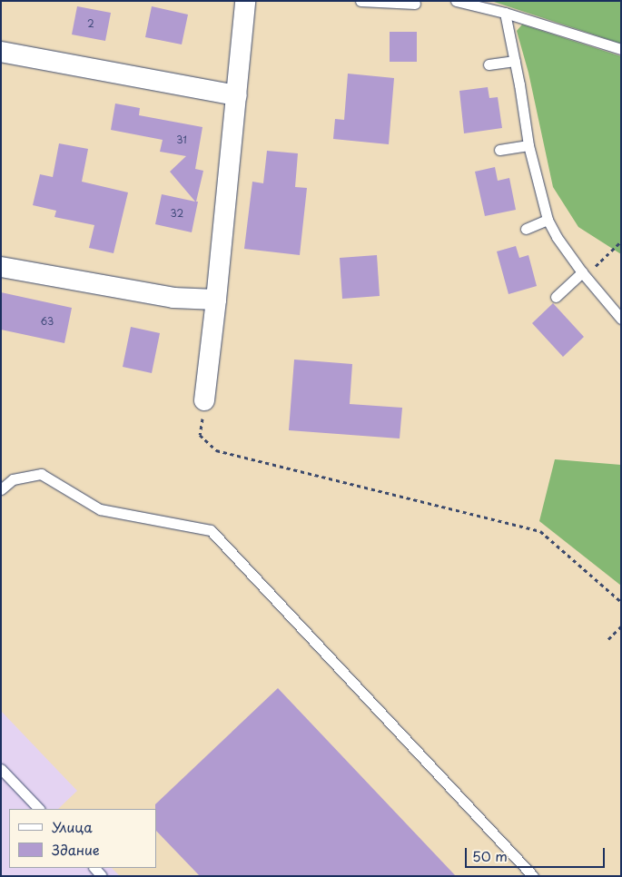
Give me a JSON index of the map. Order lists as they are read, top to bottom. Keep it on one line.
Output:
{"house_numbers":["2","31","32","63"],"legend":["Улица","Здание"],"scale_bar":"50 m"}
